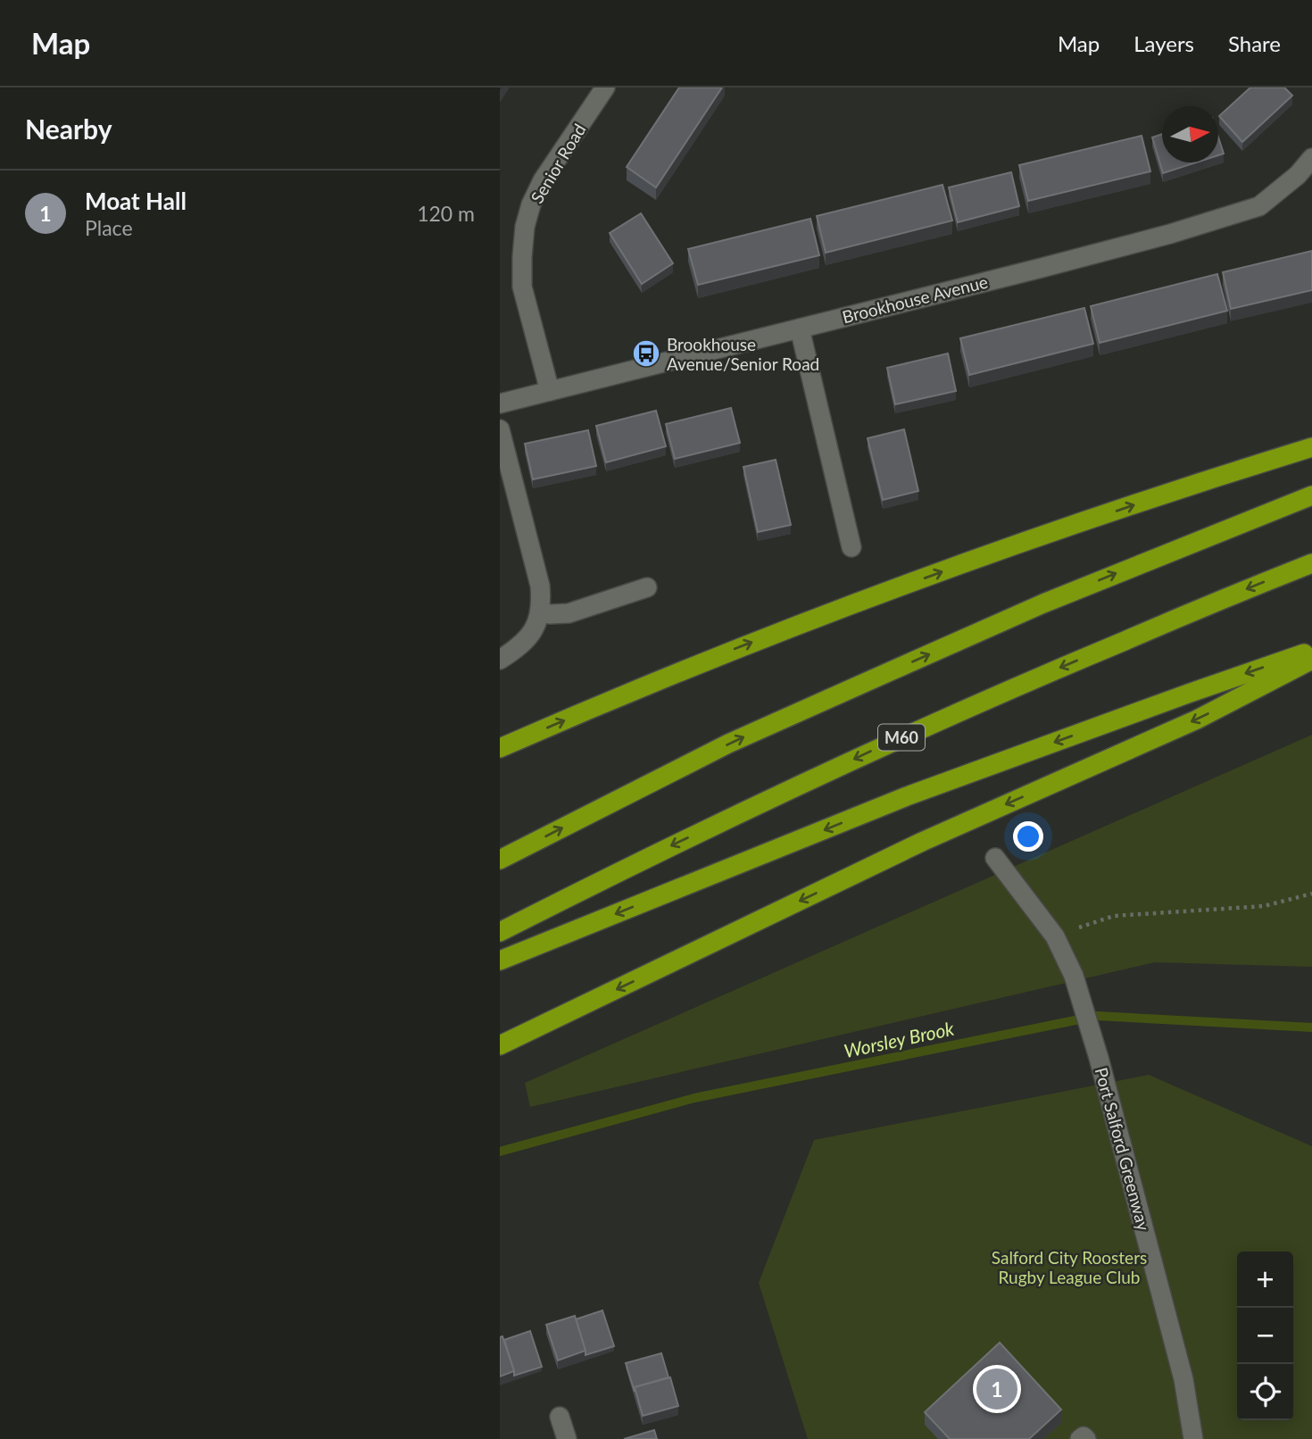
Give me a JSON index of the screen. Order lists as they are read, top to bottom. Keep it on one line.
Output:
{"streets":{"highway":["M60"],"street":["Senior Road","Brookhouse Avenue","Port Salford Greenway"]},"crossings":[["Senior Road","Brookhouse Avenue"]],"water":["Worsley Brook"],"parks":["Salford City Roosters Rugby League Club"],"places":{"bus stop":["Brookhouse Avenue/Senior Road"]},"north":"right","page":{"header":"Map","nav":["Map","Layers","Share"],"heading":"Nearby","list":[{"mark":"1","name":"Moat Hall","note":"Place","value":"120 m"}],"map_buttons":["+","−"],"pins":"1"}}
